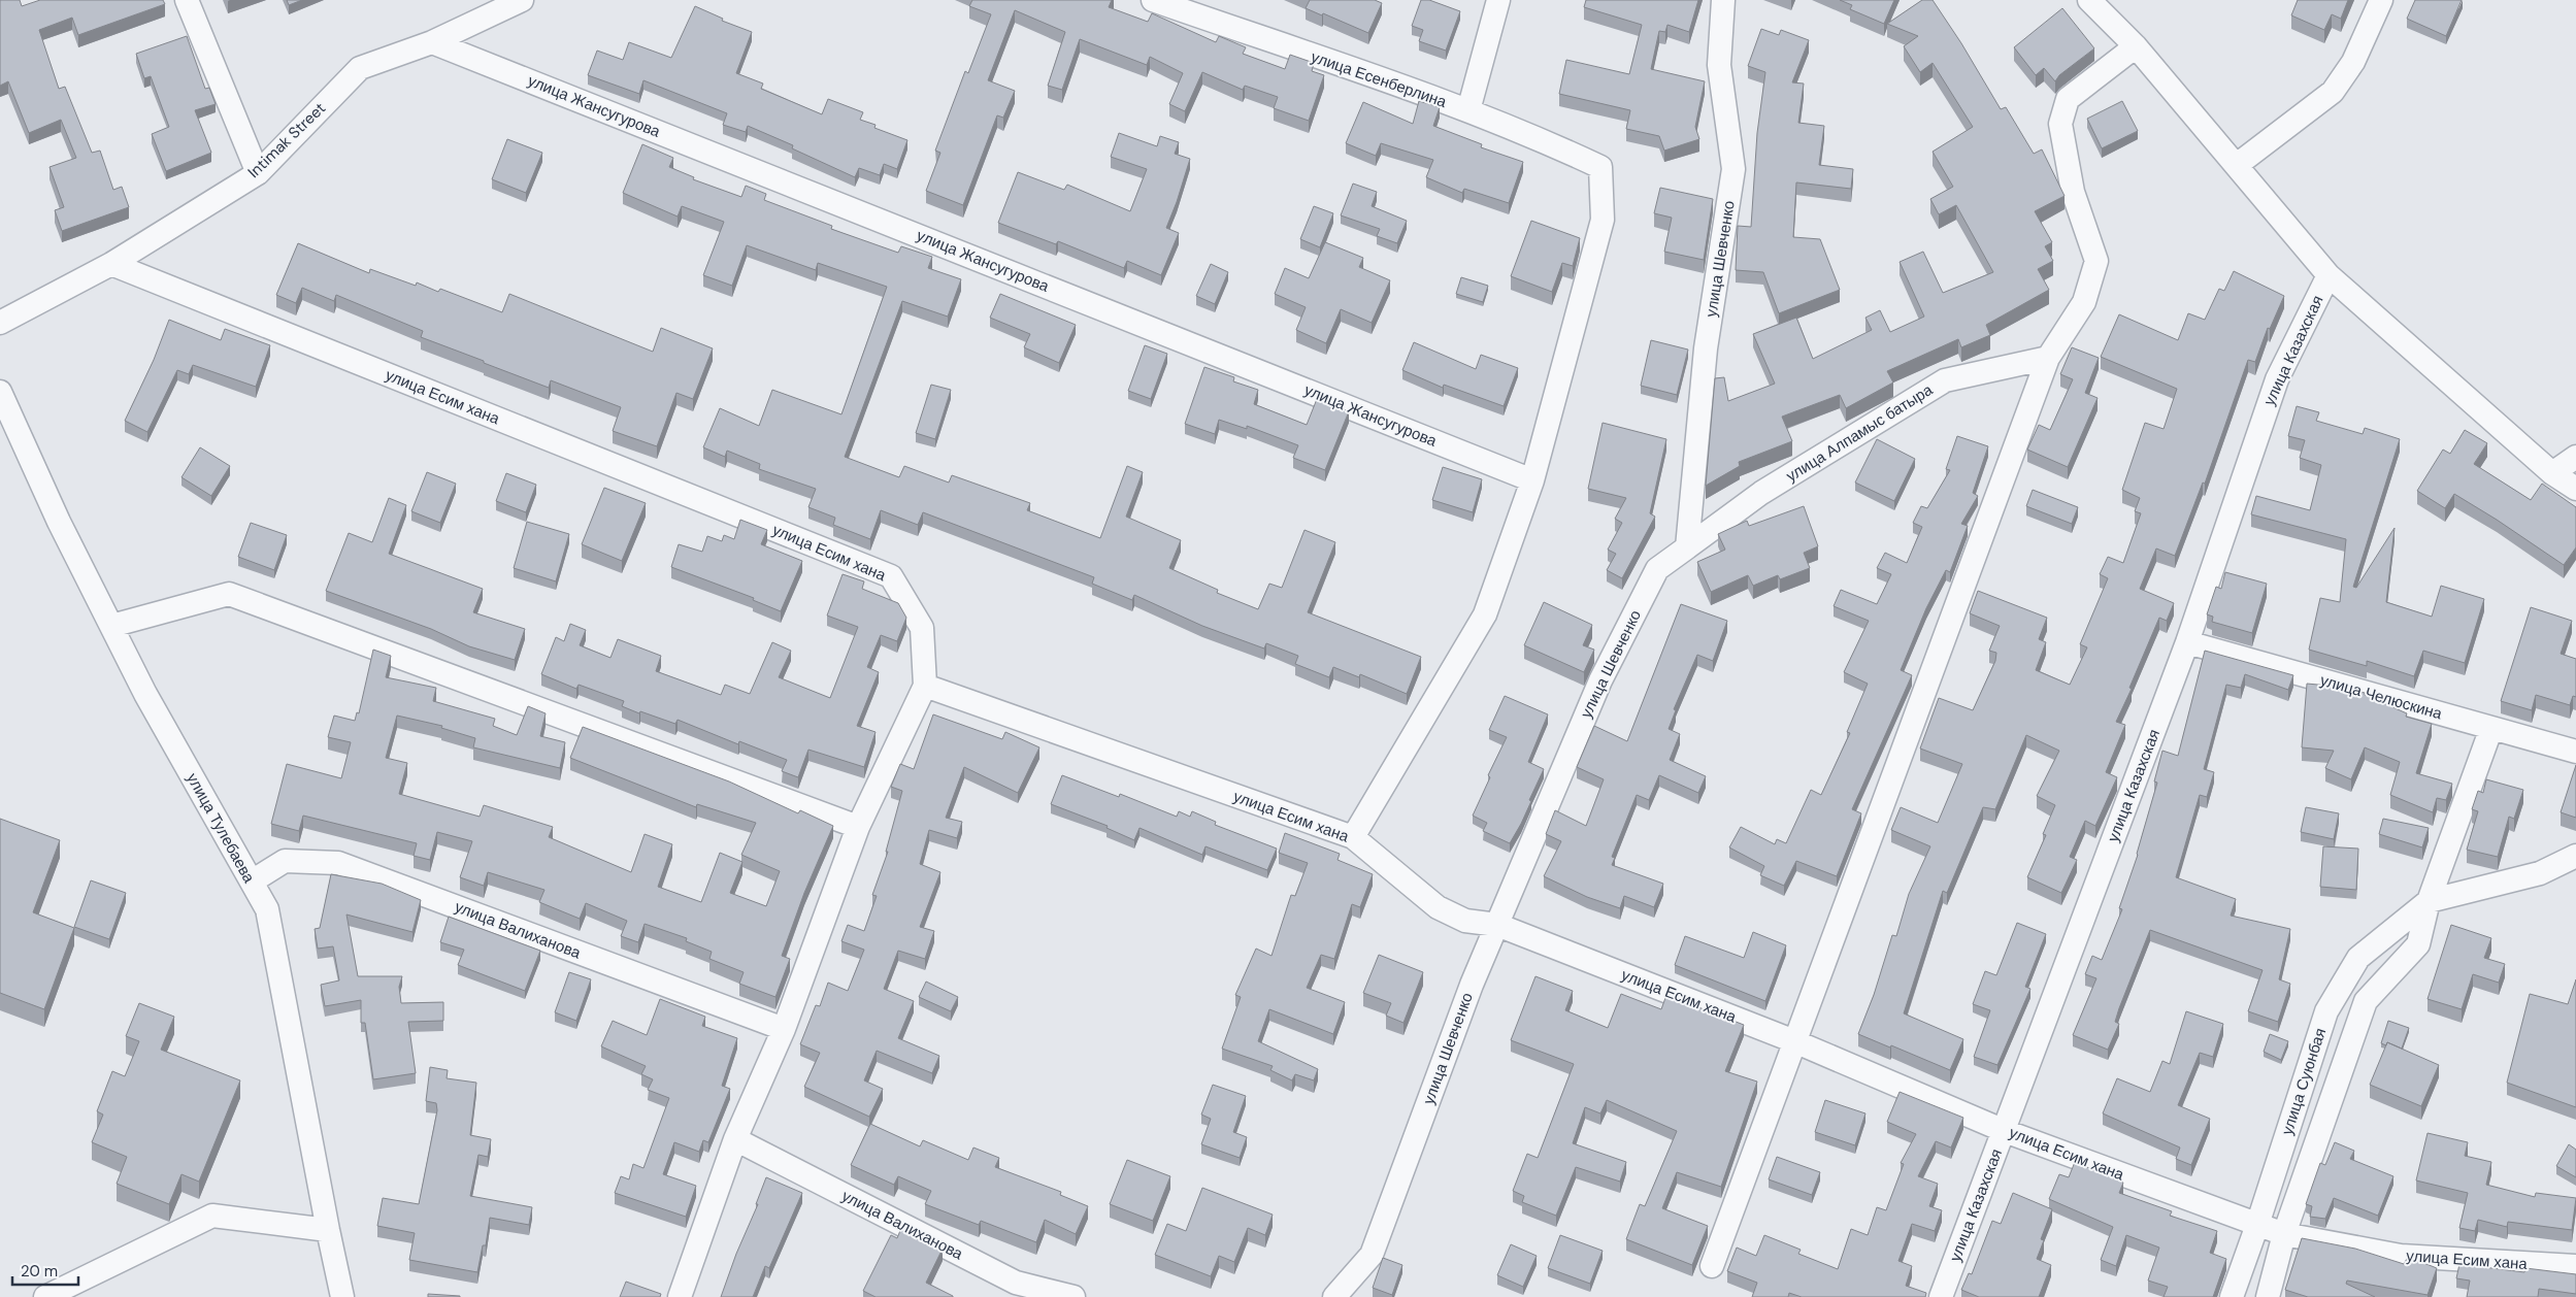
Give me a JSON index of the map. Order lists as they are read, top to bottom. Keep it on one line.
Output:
{"streets":{"street":["улица Есенберлина","улица Жансугурова","Intimak Street","улица Шевченко","улица Казахская","улица Есим хана","улица Алпамыс батыра","улица Челюскина","улица Тулебаева","улица Валиханова","улица Суюнбая"]},"crossings":[["улица Есенберлина","улица Жансугурова"],["улица Жансугурова","Intimak Street"],["Intimak Street","улица Есим хана"],["улица Шевченко","улица Есим хана"],["улица Шевченко","улица Алпамыс батыра"],["улица Казахская","улица Есим хана"],["улица Казахская","улица Челюскина"],["улица Есим хана","улица Суюнбая"],["улица Тулебаева","улица Валиханова"]],"scale_bar":"20 m"}
